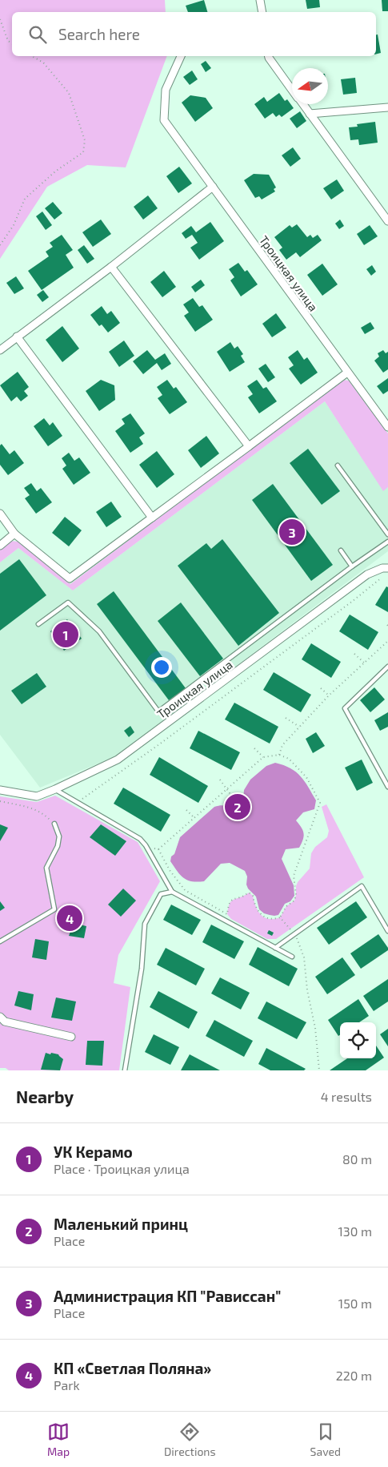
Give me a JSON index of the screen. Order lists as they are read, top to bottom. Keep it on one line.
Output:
{"streets":{"street":["Троицкая улица"]},"north":"left","page":{"search":"Search here","pins":["3","1","2","4"],"heading":["Nearby","4 results"],"list":[{"mark":"1","name":"УК Керамо","note":"Place · Троицкая улица","value":"80 m"},{"mark":"2","name":"Маленький принц","note":"Place","value":"130 m"},{"mark":"3","name":"Администрация КП \"Рависсан\"","note":"Place","value":"150 m"},{"mark":"4","name":"КП «Светлая Поляна»","note":"Park","value":"220 m"}],"nav":["Map","Directions","Saved"]}}
